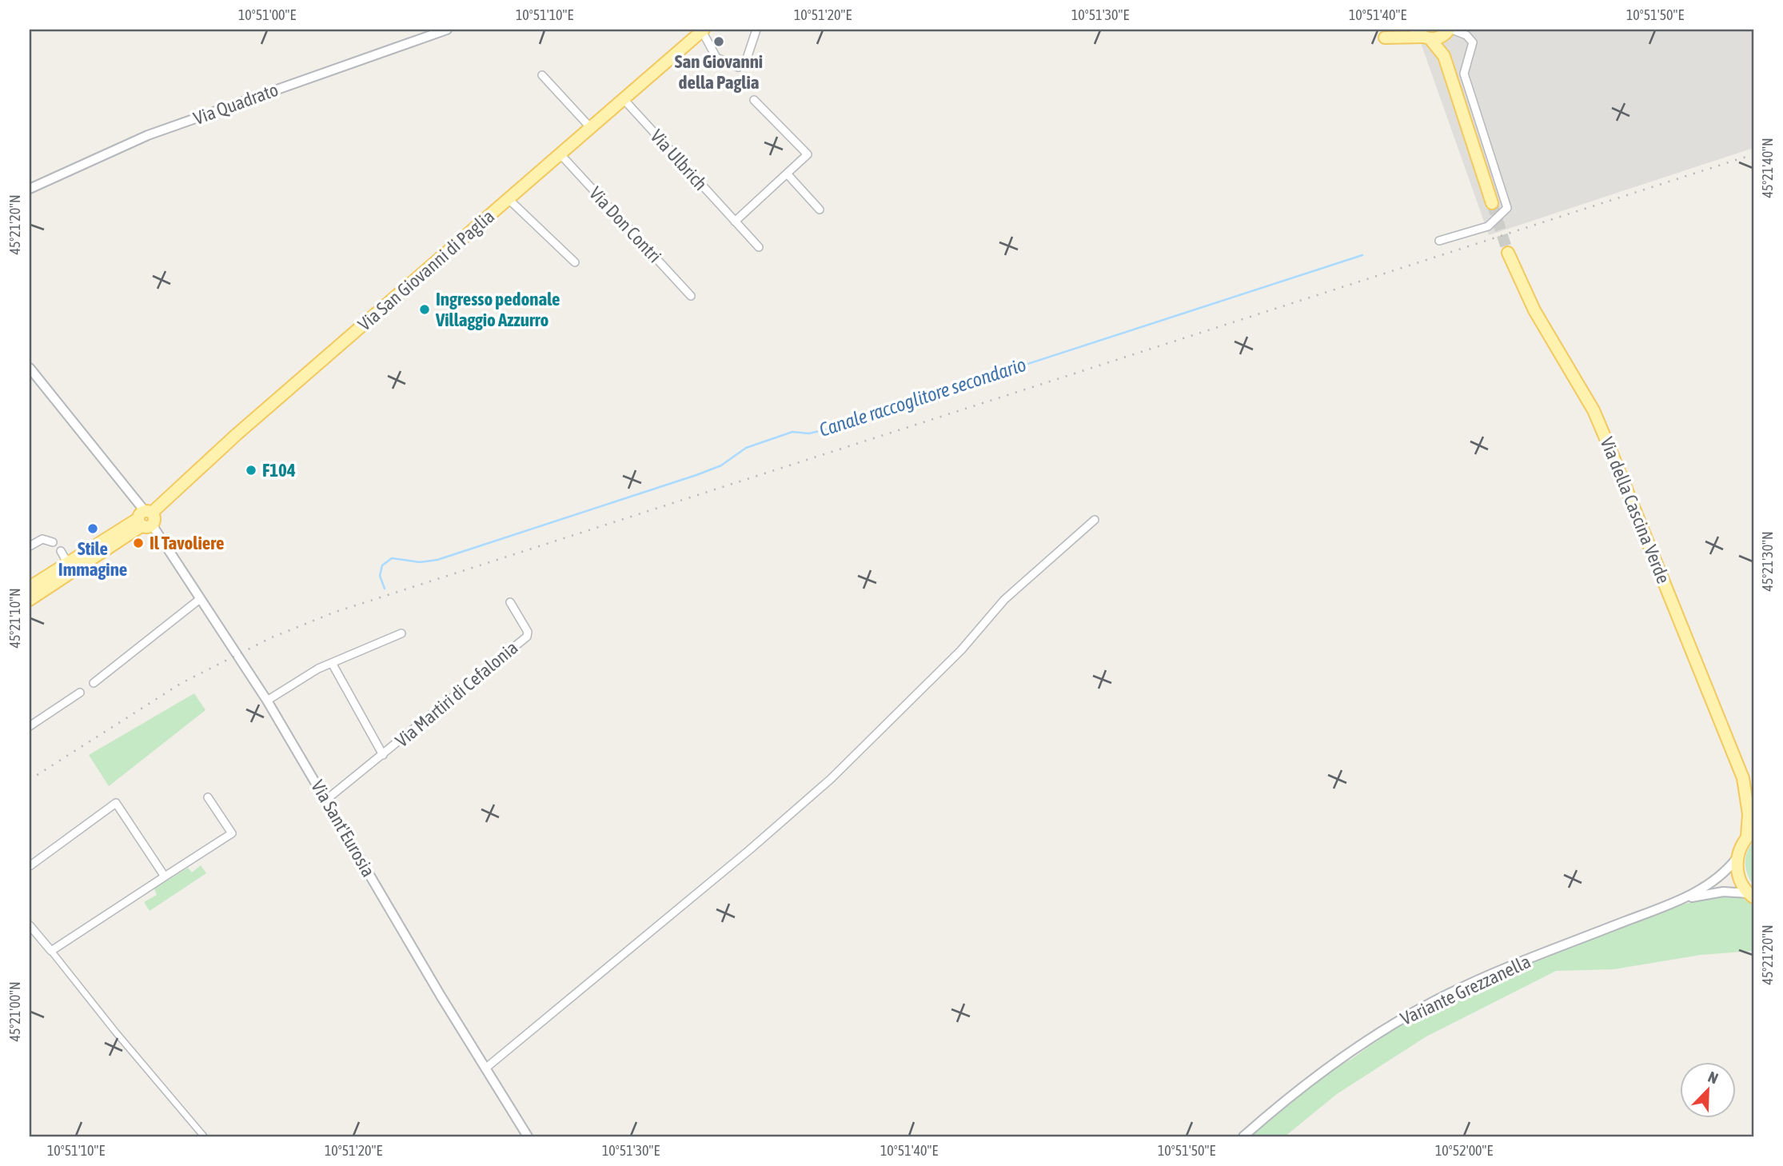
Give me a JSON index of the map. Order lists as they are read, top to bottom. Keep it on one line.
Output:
{"streets":{"main road":["Via San Giovanni di Paglia","Via della Cascina Verde","Variante Grezzanella"],"street":["Via Quadrato","Via Ulbrich","Via Don Contri","Via Martiri di Cefalonia","Via Sant'Eurosia"]},"crossings":[["Via Ulbrich","Via San Giovanni di Paglia"],["Via Don Contri","Via San Giovanni di Paglia"],["Via San Giovanni di Paglia","Via Sant'Eurosia"],["Via Martiri di Cefalonia","Via Sant'Eurosia"]],"water":["Canale raccoglitore secondario"],"places":["San Giovanni della Paglia","Ingresso pedonale Villaggio Azzurro","F104","Stile Immagine","Il Tavoliere"],"north":"top right","coordinates":["10°51'00\"E","10°51'10\"E","10°51'20\"E","10°51'30\"E","10°51'40\"E","10°51'50\"E","45°21'40\"N","45°21'20\"N","45°21'30\"N","45°21'10\"N","45°21'00\"N","10°52'00\"E"]}
